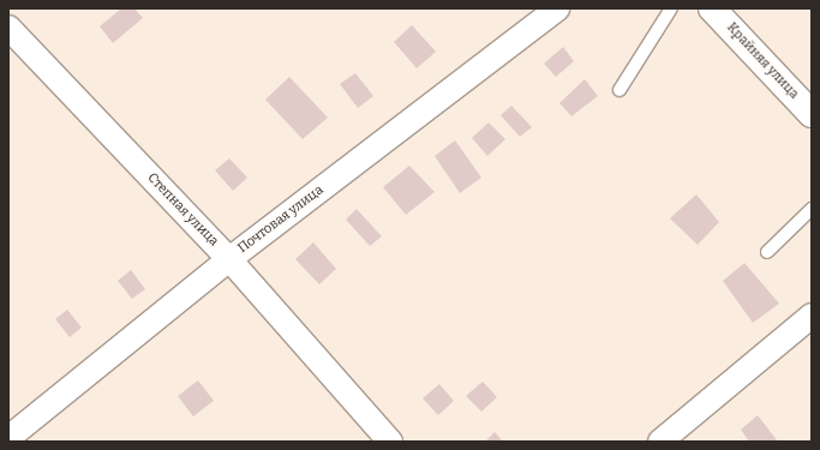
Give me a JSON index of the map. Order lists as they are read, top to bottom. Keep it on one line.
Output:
{"streets":{"main road":["Крайняя улица"],"street":["Степная улица","Почтовая улица"]},"crossings":[["Степная улица","Почтовая улица"]]}
